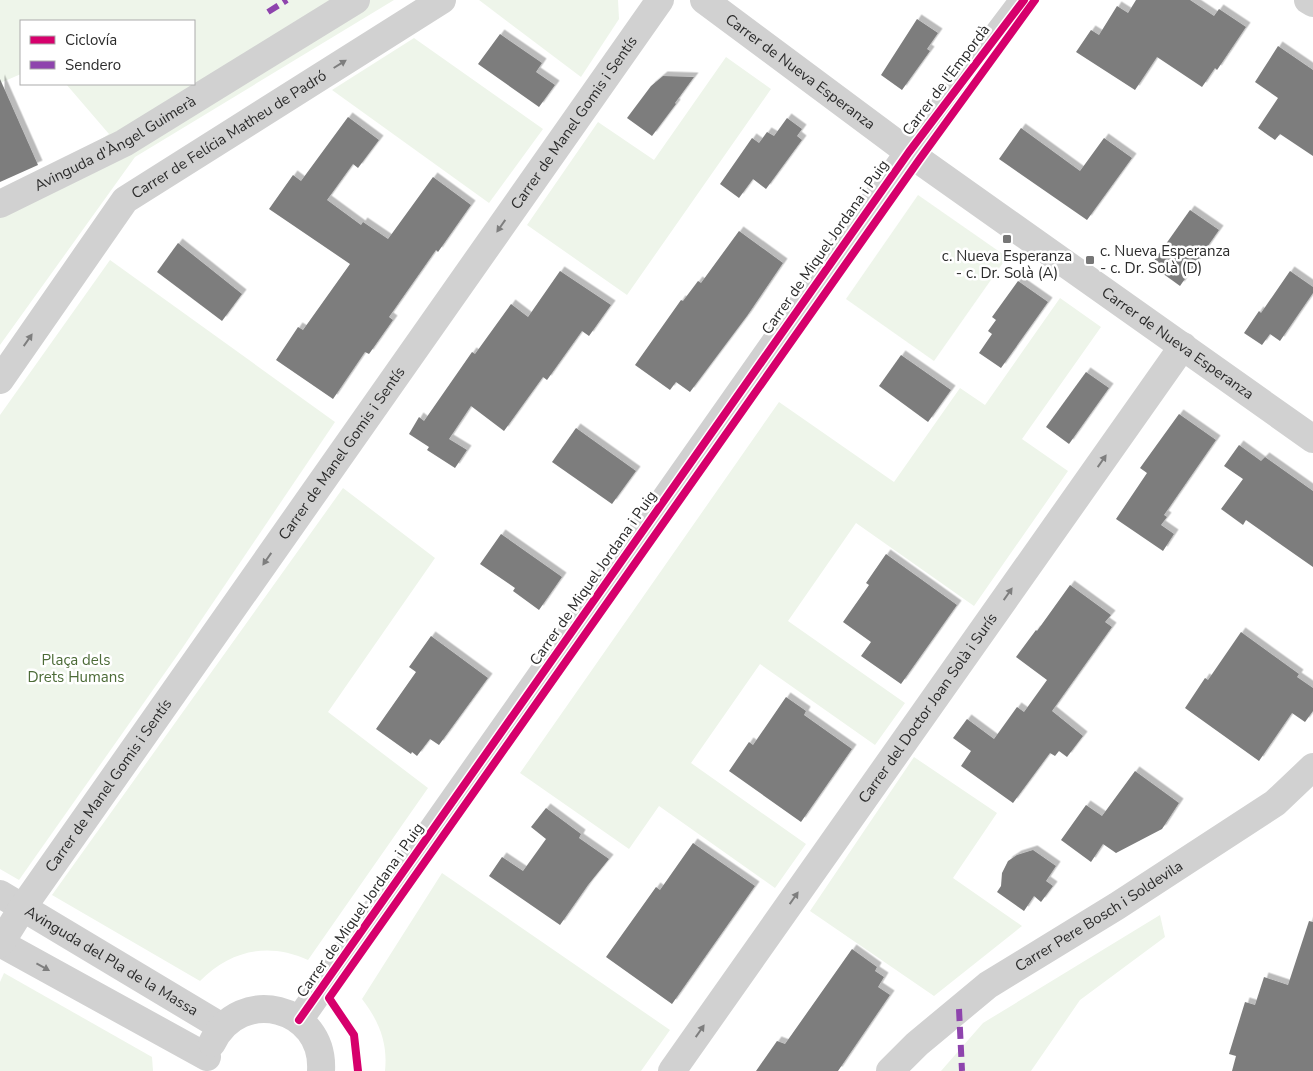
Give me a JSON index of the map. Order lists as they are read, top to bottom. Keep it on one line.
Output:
{"streets":{"street":["Carrer de Nueva Esperanza","Carrer de l'Empordà","Carrer de Manel Gomis i Sentís","Carrer de Felícia Matheu de Padró","Avinguda d'Àngel Guimerà","Carrer de Miquel Jordana i Puig","Carrer del Doctor Joan Solà i Surís","Carrer Pere Bosch i Soldevila","Avinguda del Pla de la Massa"]},"crossings":[["Carrer de Nueva Esperanza","Carrer de l'Empordà"],["Carrer de Nueva Esperanza","Carrer de Miquel Jordana i Puig"],["Carrer de Nueva Esperanza","Carrer del Doctor Joan Solà i Surís"],["Carrer de l'Empordà","Carrer de Miquel Jordana i Puig"],["Carrer de Manel Gomis i Sentís","Avinguda del Pla de la Massa"]],"one_way":["Carrer de Manel Gomis i Sentís","Carrer de Felícia Matheu de Padró","Carrer del Doctor Joan Solà i Surís"],"parks":["Plaça dels Drets Humans"],"places":{"transit":["c. Nueva Esperanza - c. Dr. Solà (A)","c. Nueva Esperanza - c. Dr. Solà (D)"]},"legend":["Ciclovía","Sendero"]}
